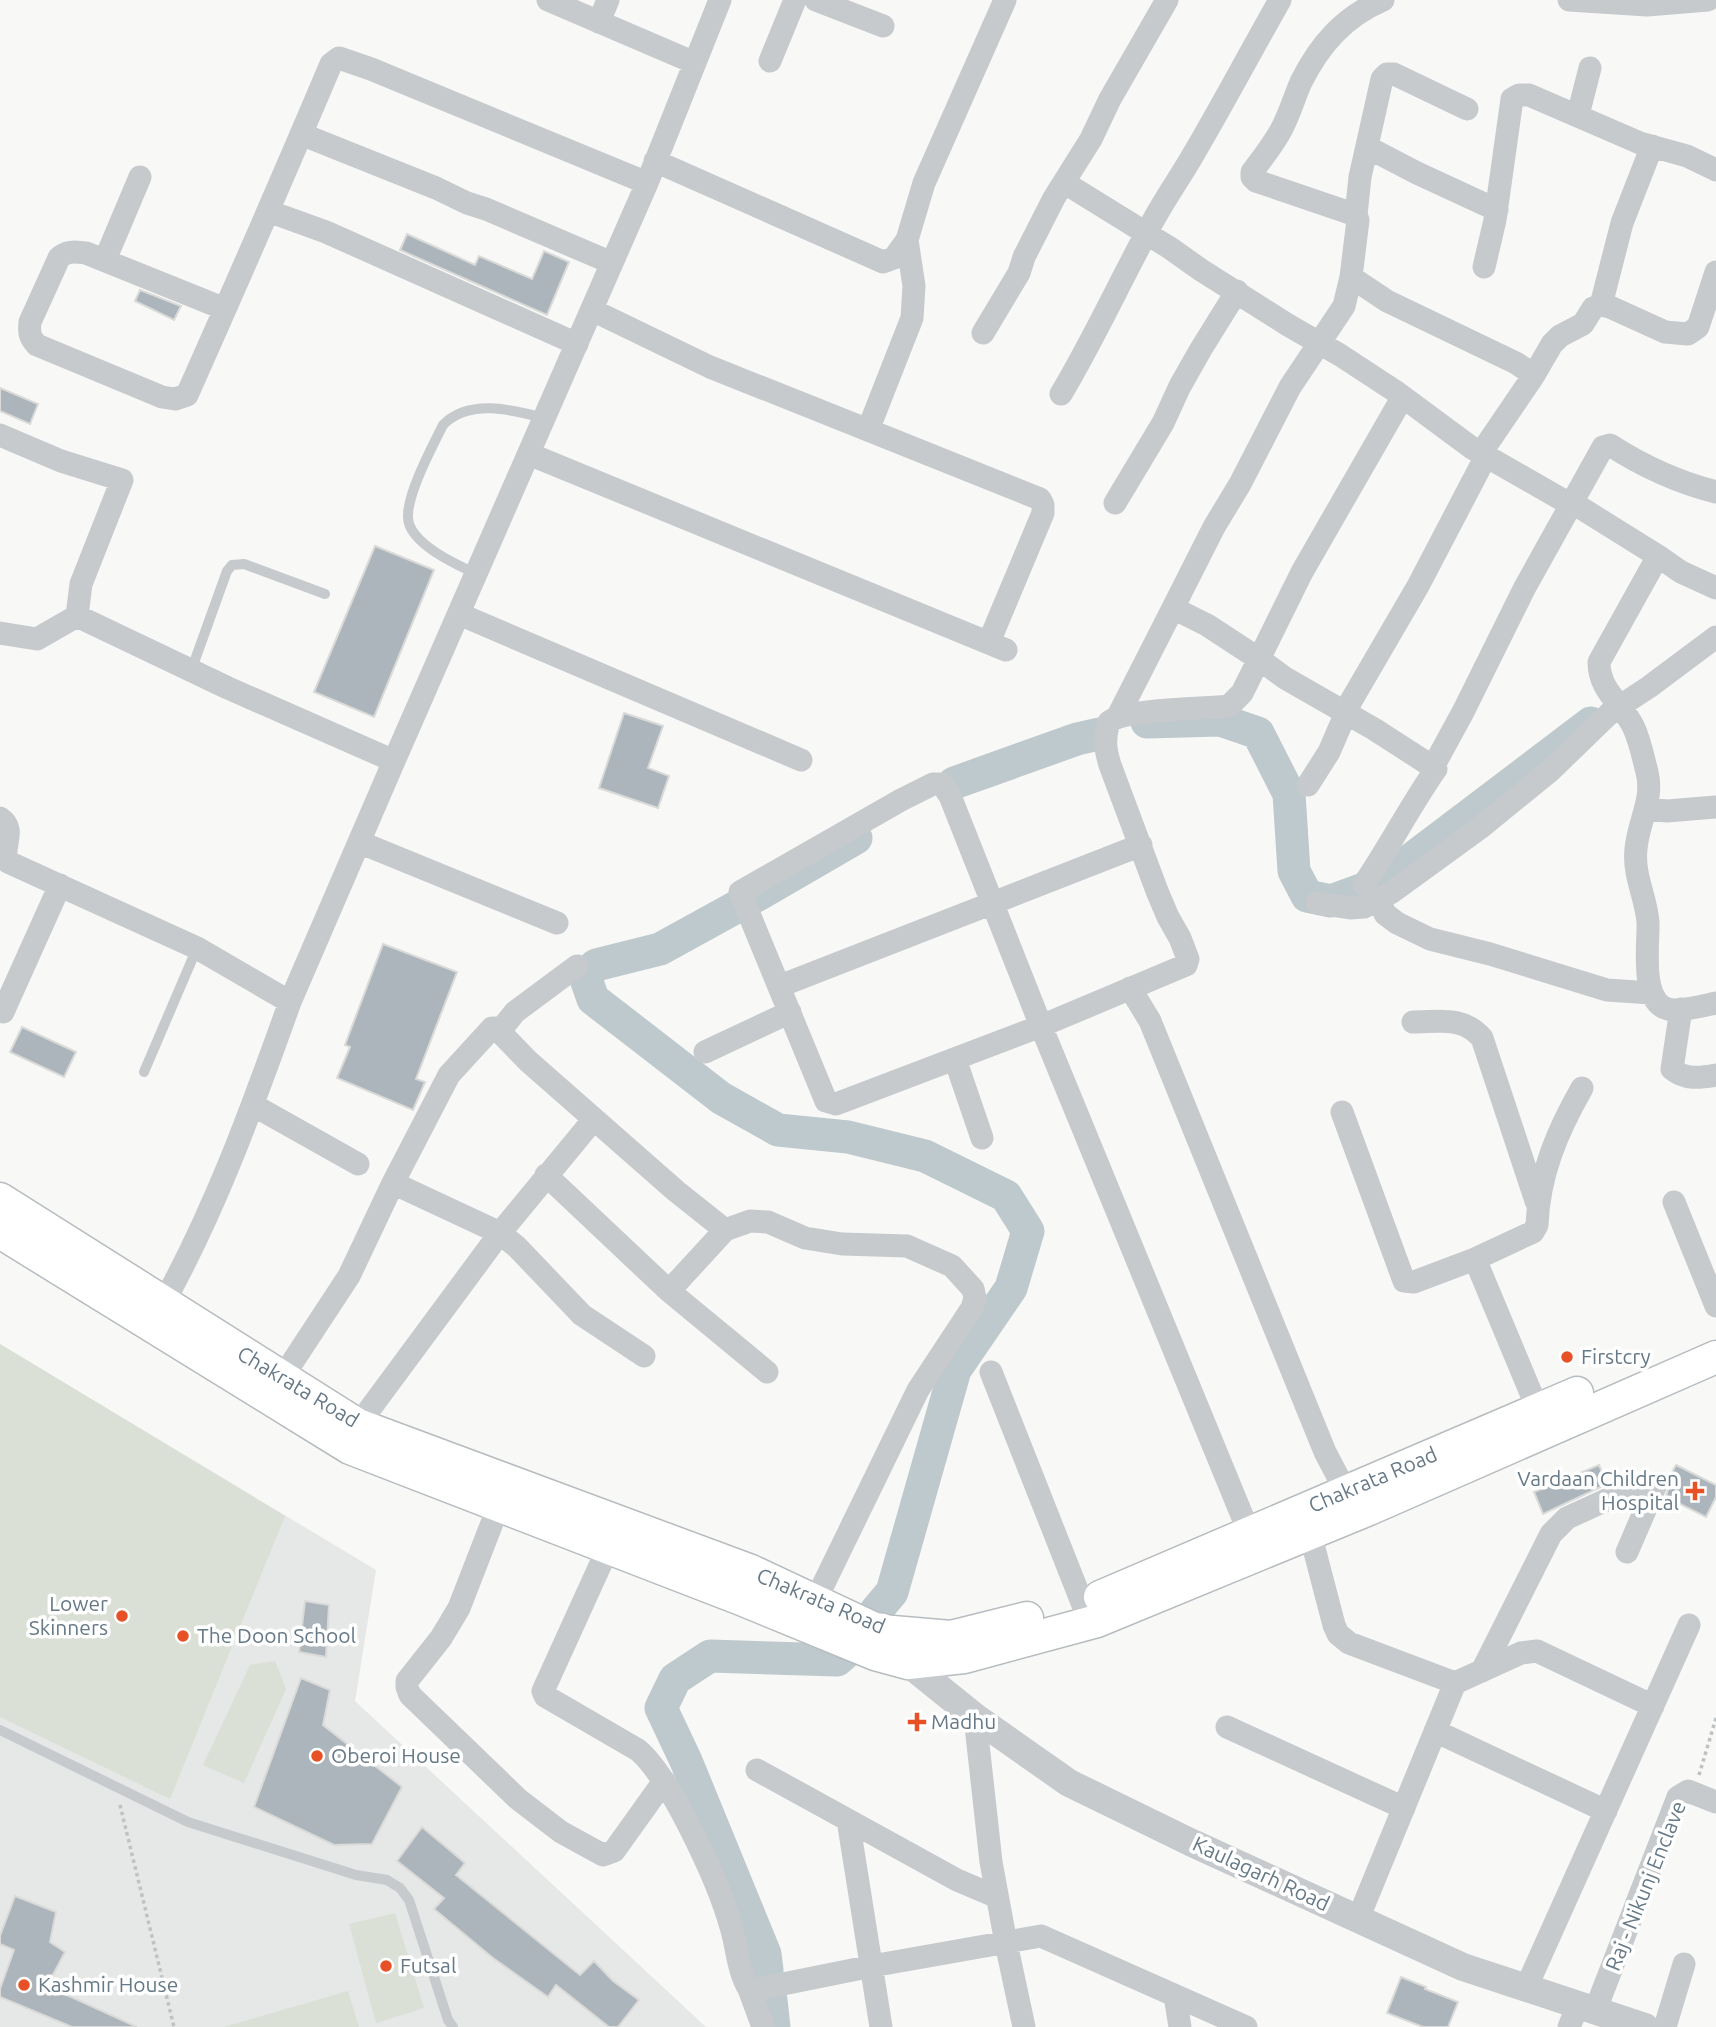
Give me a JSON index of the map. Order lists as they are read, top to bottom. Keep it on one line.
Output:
{"streets":{"main road":["Chakrata Road"],"street":["Kaulagarh Road","Raj - Nikunj Enclave"]},"crossings":[["Chakrata Road","Kaulagarh Road"],["Kaulagarh Road","Raj - Nikunj Enclave"]],"places":{"other":["Firstcry","Lower Skinners","The Doon School","Oberoi House","Futsal","Kashmir House"],"health":["Vardaan Children Hospital","Madhu"]}}
